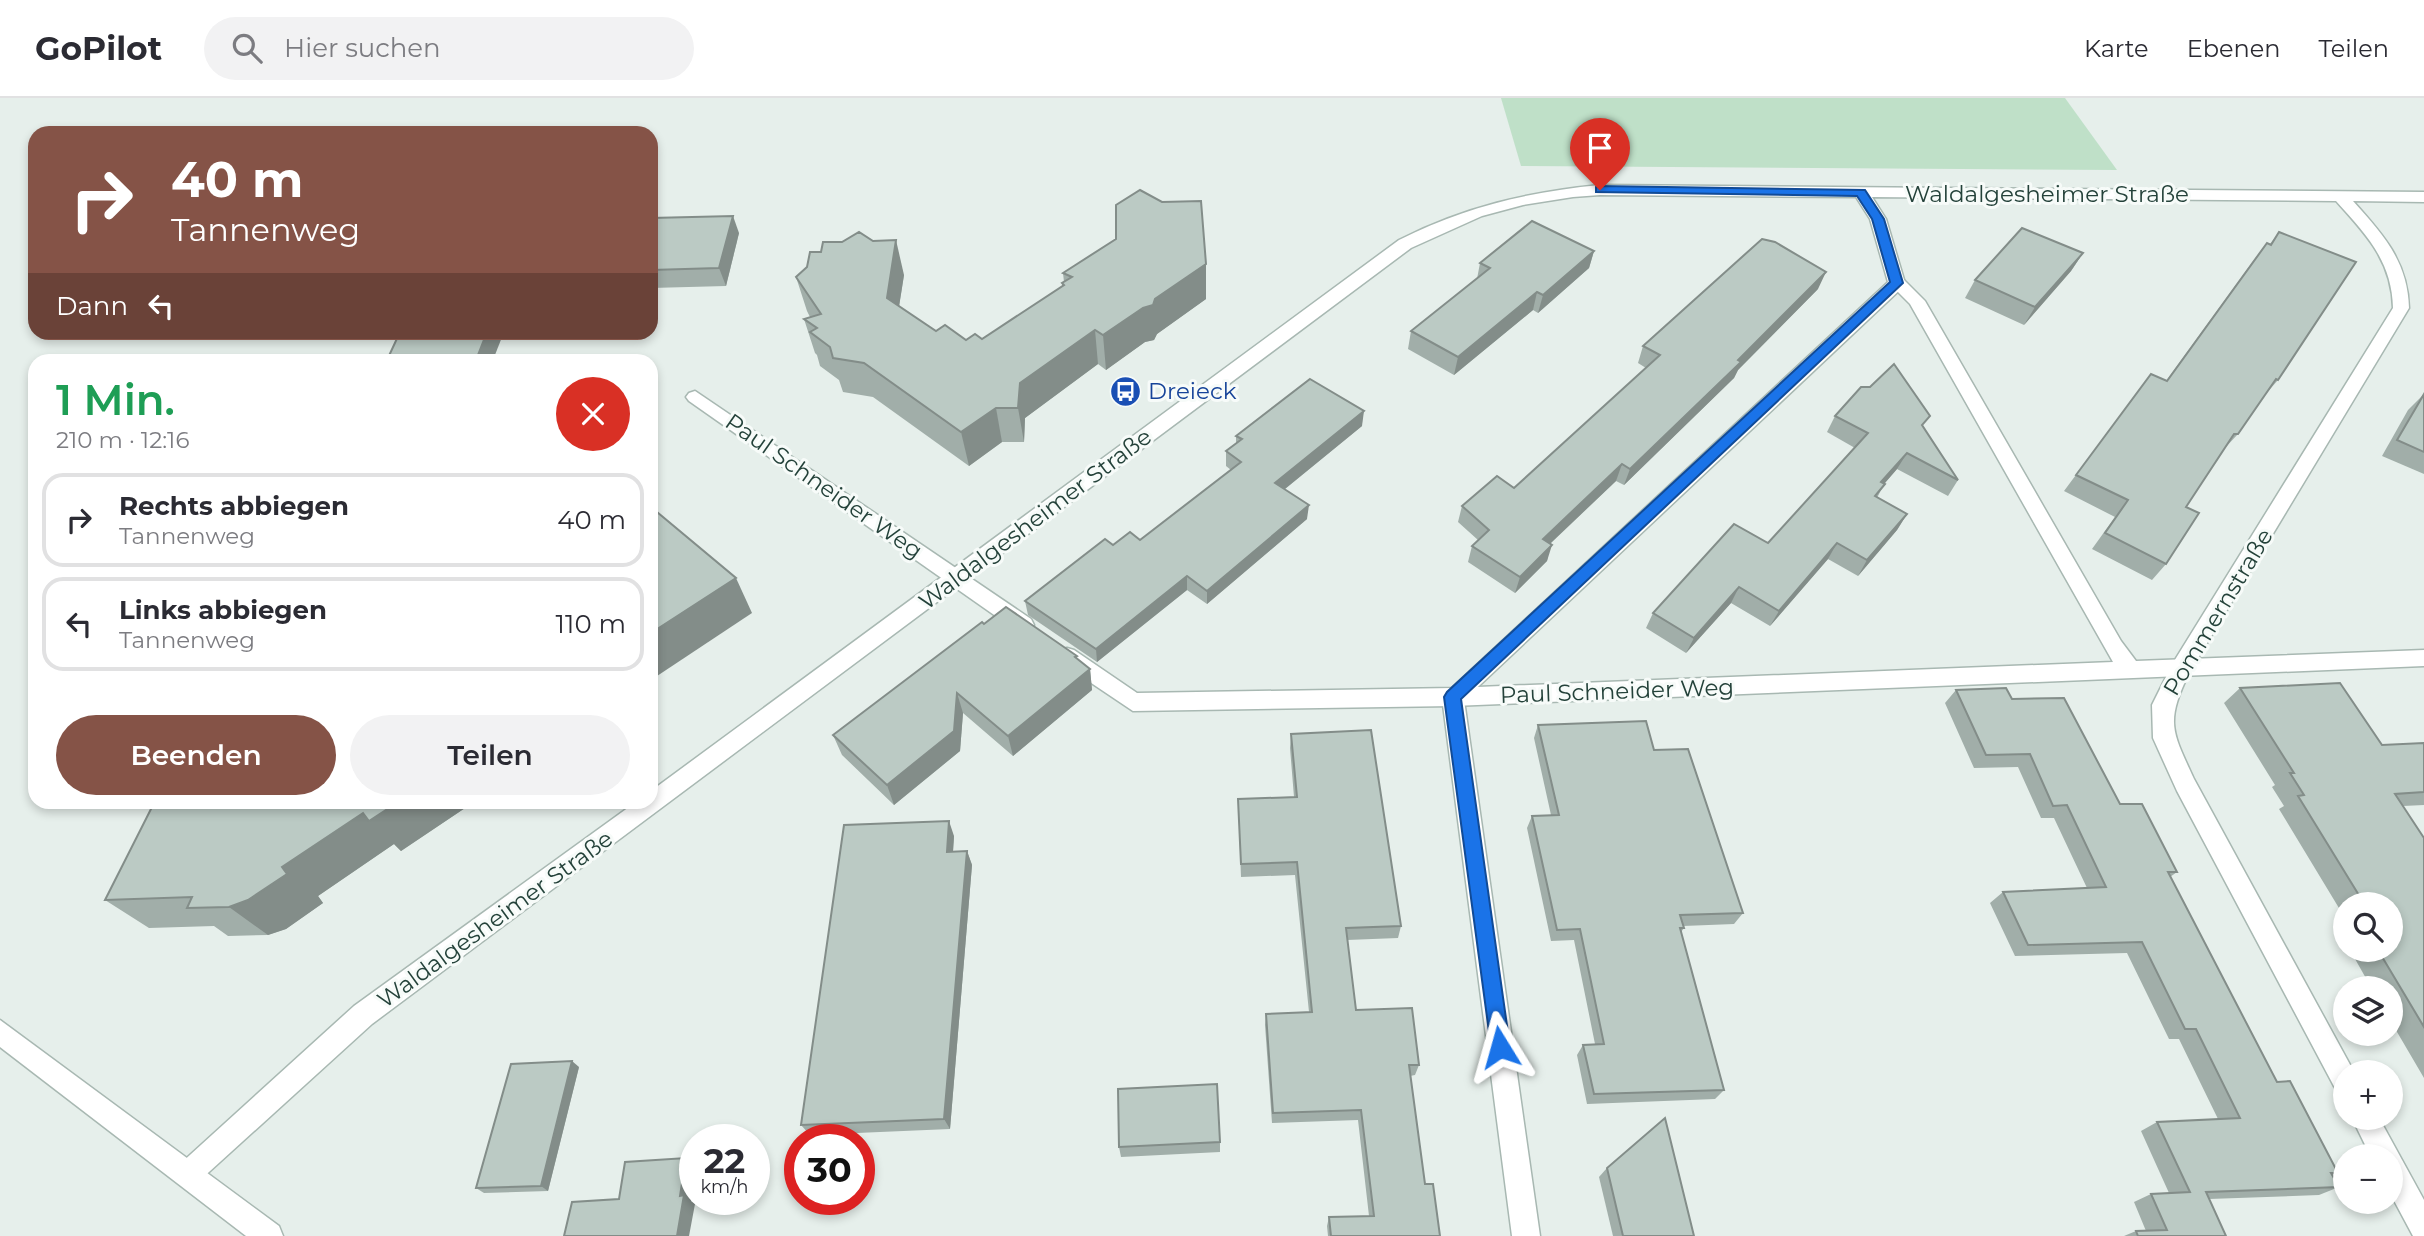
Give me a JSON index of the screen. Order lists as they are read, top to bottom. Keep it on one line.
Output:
{"streets":{"street":["Waldalgesheimer Straße","Paul Schneider Weg","Pommernstraße"]},"crossings":[["Waldalgesheimer Straße","Paul Schneider Weg"],["Waldalgesheimer Straße","Pommernstraße"],["Paul Schneider Weg","Pommernstraße"]],"places":{"bus stop":["Dreieck"]},"page":{"header":"GoPilot","search":"Hier suchen","nav":["Karte","Ebenen","Teilen"],"turn":["40 m","Tannenweg"],"then":"Dann","heading":["1 Min.","210 m · 12:16"],"list":[{"name":"Rechts abbiegen","note":"Tannenweg","value":"40 m"},{"name":"Links abbiegen","note":"Tannenweg","value":"110 m"}],"buttons":["Beenden","Teilen"],"map_buttons":["+","−"],"speed":"22 km/h","limit":"30"}}
